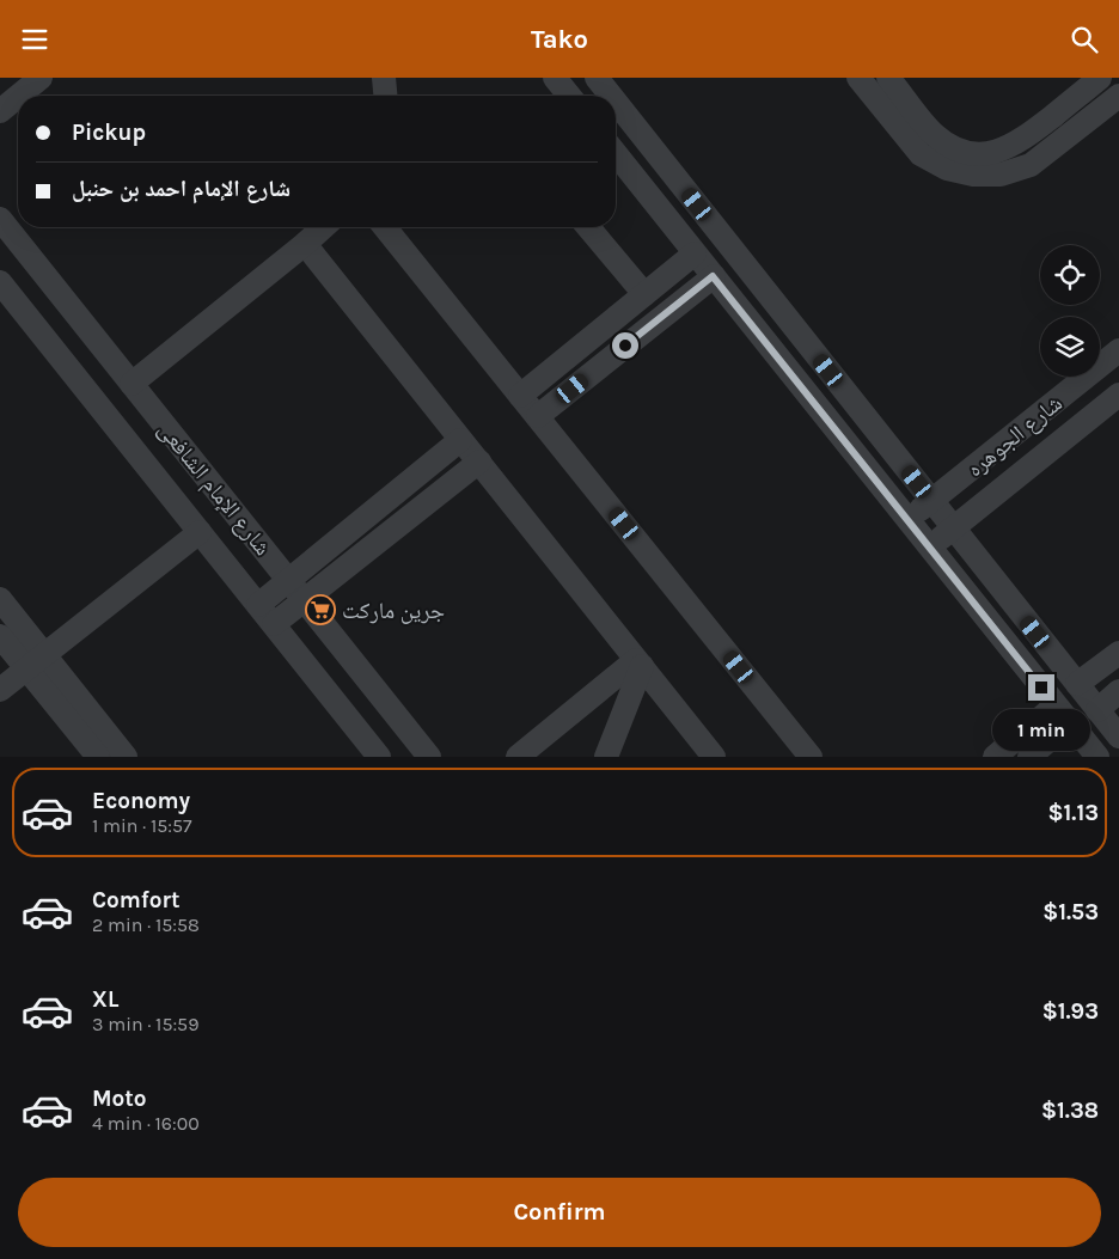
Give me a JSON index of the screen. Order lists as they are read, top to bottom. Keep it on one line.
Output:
{"streets":{"street":["شارع الجوهره","شارع الإمام الشافعى"]},"places":{"supermarket":["جرين ماركت"]},"page":{"header":"Tako","banner":["Pickup","شارع الإمام احمد بن حنبل"],"bubble":"1 min","list":[{"name":"Economy","note":"1 min · 15:57","value":"$1.13"},{"name":"Comfort","note":"2 min · 15:58","value":"$1.53"},{"name":"XL","note":"3 min · 15:59","value":"$1.93"},{"name":"Moto","note":"4 min · 16:00","value":"$1.38"}],"buttons":"Confirm"}}
